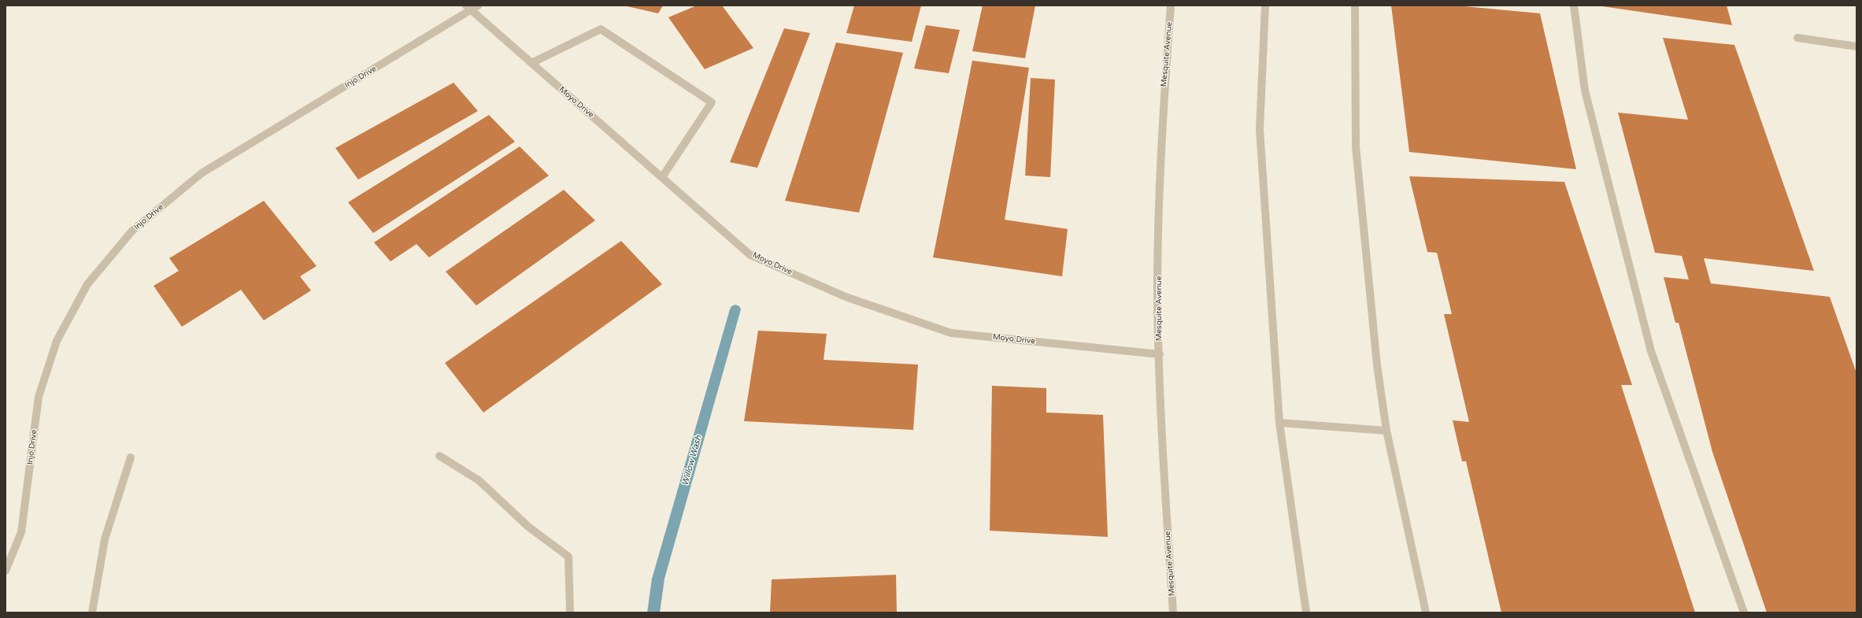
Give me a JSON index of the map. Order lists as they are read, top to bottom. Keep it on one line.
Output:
{"streets":{"street":["Mesquite Avenue","Injo Drive","Moyo Drive"]},"crossings":[["Mesquite Avenue","Moyo Drive"],["Injo Drive","Moyo Drive"]],"water":["Willow Wash"]}
